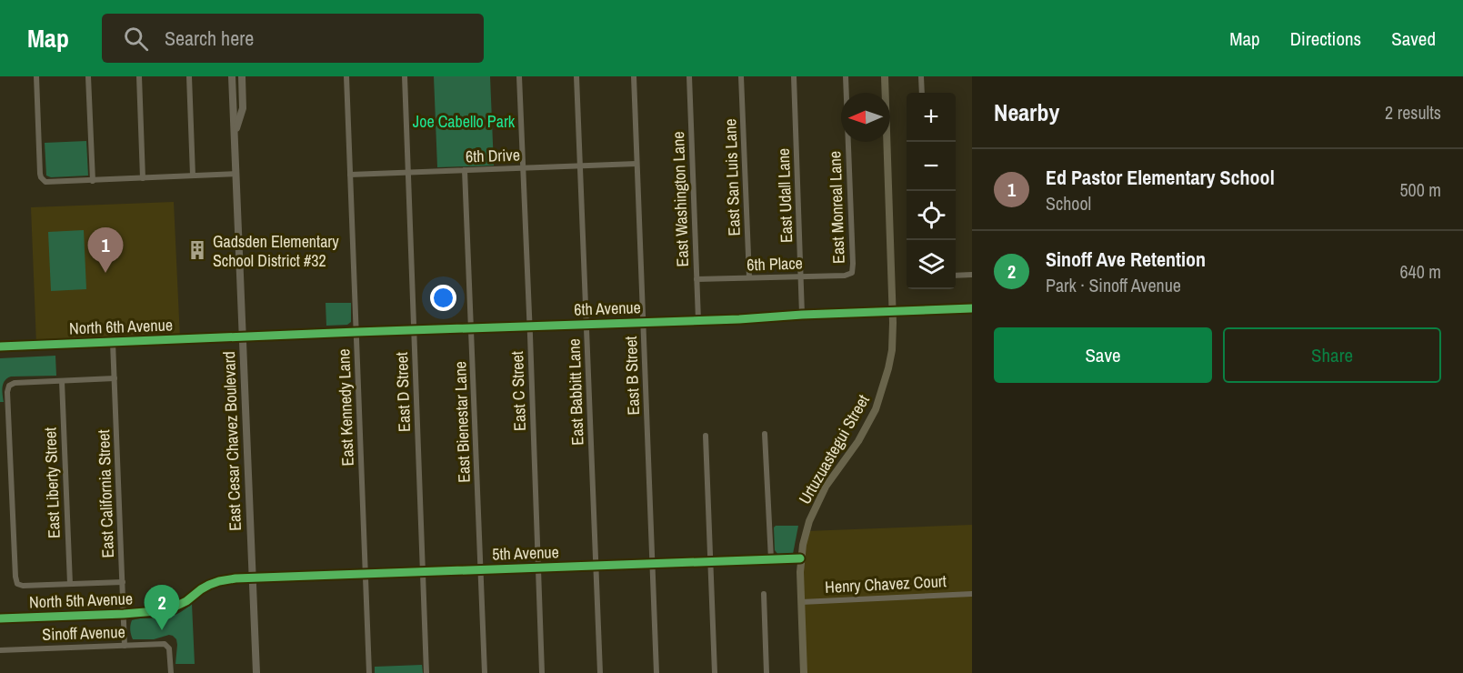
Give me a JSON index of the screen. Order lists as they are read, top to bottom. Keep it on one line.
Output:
{"streets":{"highway":["East Cesar Chavez Boulevard"],"main road":["Urtuzuastegui Street"],"street":["6th Drive","East San Luis Lane","East Udall Lane","East Washington Lane","East Monreal Lane","6th Place","6th Avenue","North 6th Avenue","East B Street","East C Street","East D Street","East Babbitt Lane","East Kennedy Lane","East Bienestar Lane","East Liberty Street","East California Street","5th Avenue","Henry Chavez Court","North 5th Avenue","Sinoff Avenue"]},"crossings":[["6th Drive","East B Street"],["6th Drive","East C Street"],["6th Drive","East D Street"],["6th Drive","East Babbitt Lane"],["6th Drive","East Kennedy Lane"],["6th Drive","East Bienestar Lane"],["East San Luis Lane","6th Place"],["East Udall Lane","6th Place"],["East Udall Lane","6th Avenue"],["East Washington Lane","6th Place"],["East Washington Lane","6th Avenue"],["East Monreal Lane","6th Place"],["6th Avenue","North 6th Avenue"],["6th Avenue","East B Street"],["6th Avenue","East C Street"],["6th Avenue","East D Street"],["6th Avenue","East Babbitt Lane"],["6th Avenue","East Kennedy Lane"],["6th Avenue","East Bienestar Lane"],["6th Avenue","East Cesar Chavez Boulevard"],["6th Avenue","Urtuzuastegui Street"],["North 6th Avenue","East Cesar Chavez Boulevard"],["North 6th Avenue","East California Street"],["East B Street","5th Avenue"],["East C Street","5th Avenue"],["East D Street","5th Avenue"],["East Babbitt Lane","5th Avenue"],["East Kennedy Lane","5th Avenue"],["East Bienestar Lane","5th Avenue"],["East Cesar Chavez Boulevard","5th Avenue"],["East Cesar Chavez Boulevard","North 5th Avenue"],["Urtuzuastegui Street","5th Avenue"],["Urtuzuastegui Street","Henry Chavez Court"],["East California Street","North 5th Avenue"],["East California Street","Sinoff Avenue"],["5th Avenue","North 5th Avenue"]],"parks":["Joe Cabello Park"],"places":{"building":["Gadsden Elementary School District #32"]},"north":"left","page":{"header":"Map","search":"Search here","nav":["Map","Directions","Saved"],"heading":["Nearby","2 results"],"map_buttons":["+","−"],"list":[{"mark":"1","name":"Ed Pastor Elementary School","note":"School","value":"500 m"},{"mark":"2","name":"Sinoff Ave Retention","note":"Park · Sinoff Avenue","value":"640 m"}],"pins":["1","2"],"buttons":["Save","Share"]}}
